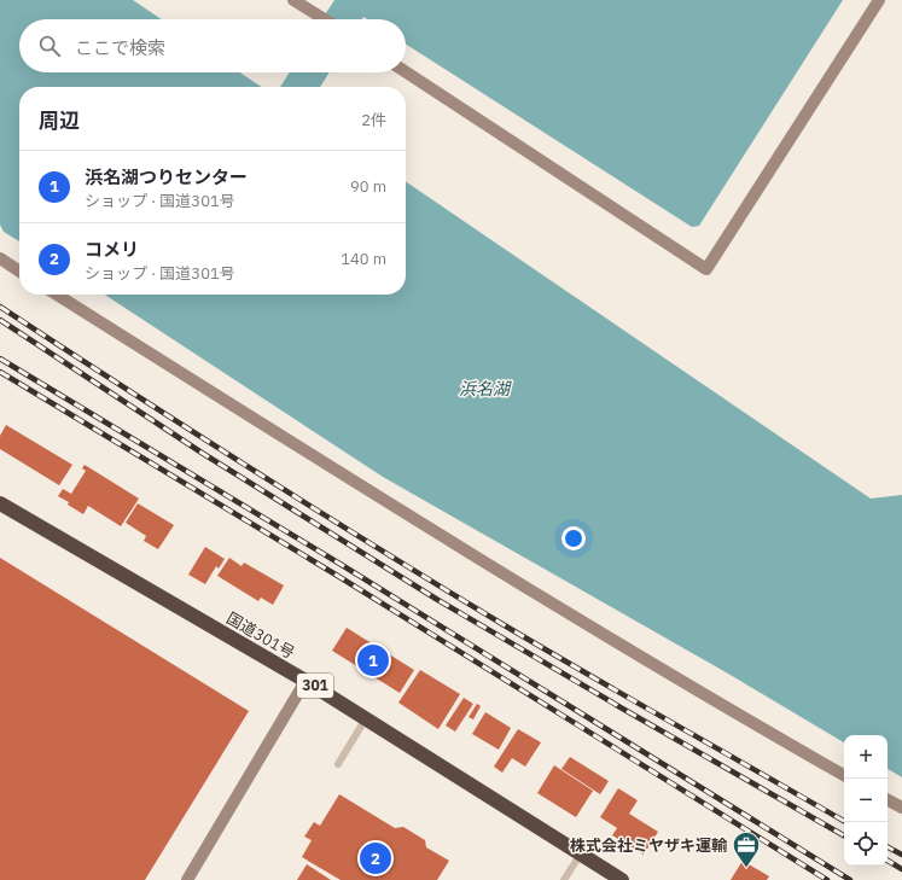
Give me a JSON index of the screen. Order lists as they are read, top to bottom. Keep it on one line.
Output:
{"streets":{"highway":["国道301号","301"]},"water":["浜名湖"],"places":{"office":["株式会社ミヤザキ運輸"]},"page":{"search":"ここで検索","heading":["周辺","2件"],"list":[{"mark":"1","name":"浜名湖つりセンター","note":"ショップ · 国道301号","value":"90 m"},{"mark":"2","name":"コメリ","note":"ショップ · 国道301号","value":"140 m"}],"pins":["1","2"],"map_buttons":["+","−"]}}
